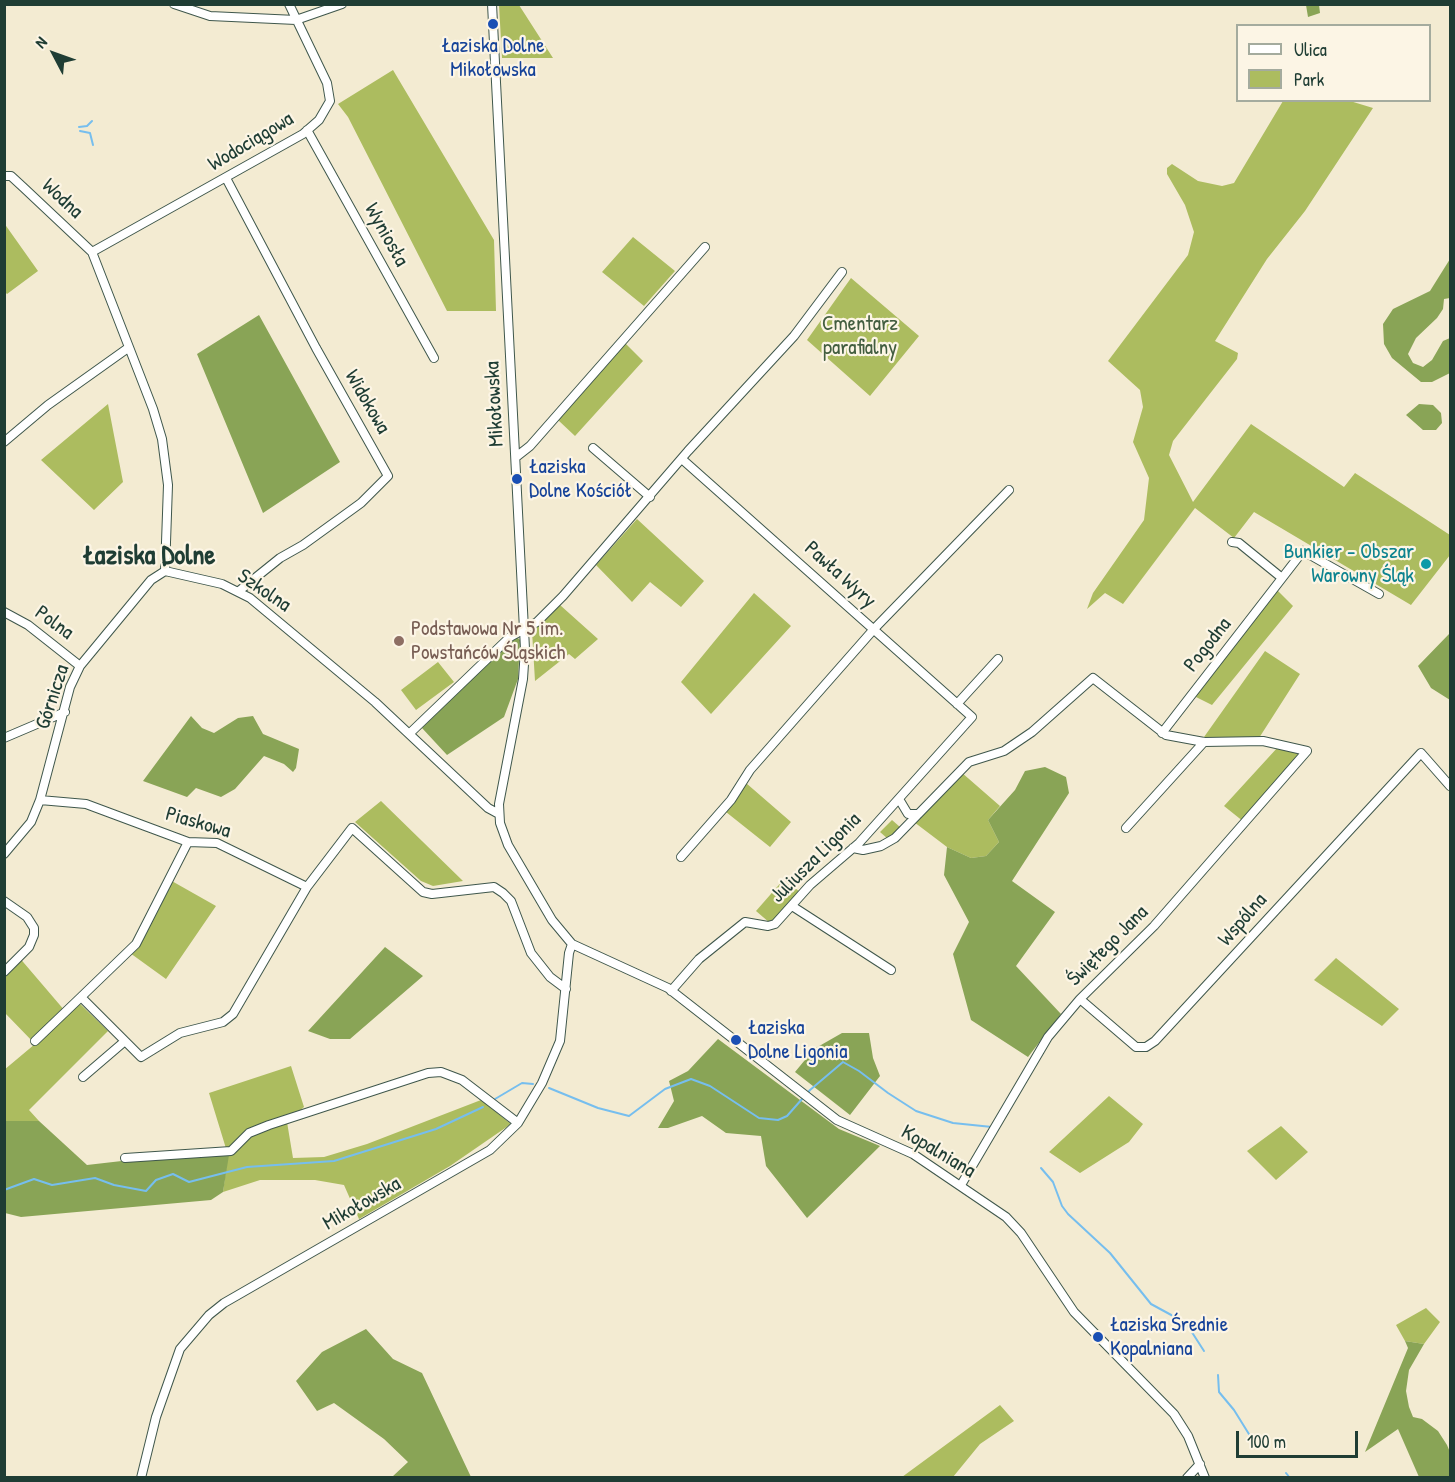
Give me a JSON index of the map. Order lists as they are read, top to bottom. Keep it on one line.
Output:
{"streets":{"street":["Wodociągowa","Wodna","Wyniosła","Widokowa","Mikołowska","Pawła Wyry","Szkolna","Polna","Pogodna","Górnicza","Piaskowa","Juliusza Ligonia","Wspólna","Świętego Jana","Kopalniana"]},"crossings":[["Wodociągowa","Wodna"],["Wodociągowa","Wyniosła"],["Wodociągowa","Widokowa"],["Widokowa","Szkolna"],["Mikołowska","Szkolna"],["Mikołowska","Kopalniana"],["Pawła Wyry","Juliusza Ligonia"],["Szkolna","Górnicza"],["Polna","Górnicza"],["Górnicza","Piaskowa"],["Juliusza Ligonia","Kopalniana"],["Wspólna","Świętego Jana"],["Świętego Jana","Kopalniana"]],"districts":["Łaziska Dolne"],"parks":["Cmentarz parafialny"],"places":["Łaziska Dolne Mikołowska","Łaziska Dolne Kościół","Bunkier - Obszar Warowny Śląk","Podstawowa Nr 5 im. Powstańców Śląskich","Łaziska Dolne Ligonia","Łaziska Średnie Kopalniana"],"legend":["Ulica","Park"],"scale_bar":"100 m","north":"top left"}
